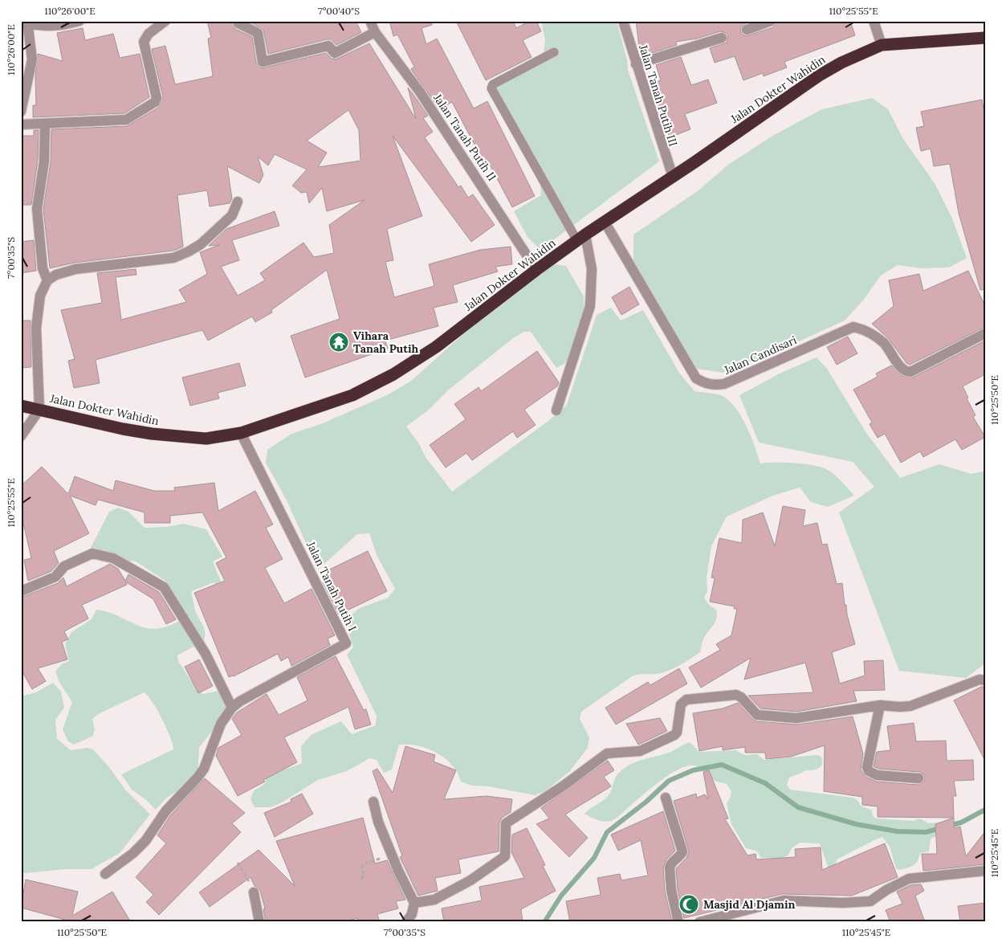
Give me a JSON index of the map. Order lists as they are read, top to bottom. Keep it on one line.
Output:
{"streets":{"highway":["Jalan Dokter Wahidin"],"street":["Jalan Tanah Putih III","Jalan Tanah Putih II","Jalan Candisari","Jalan Tanah Putih I"]},"crossings":[["Jalan Dokter Wahidin","Jalan Tanah Putih III"],["Jalan Dokter Wahidin","Jalan Tanah Putih II"],["Jalan Dokter Wahidin","Jalan Candisari"],["Jalan Dokter Wahidin","Jalan Tanah Putih I"]],"places":{"temple":["Vihara Tanah Putih"],"mosque":["Masjid Al Djamin"]},"coordinates":["110°26'00\"E","7°00'40\"S","110°25'55\"E","7°00'35\"S","110°25'50\"E","110°25'45\"E"]}
